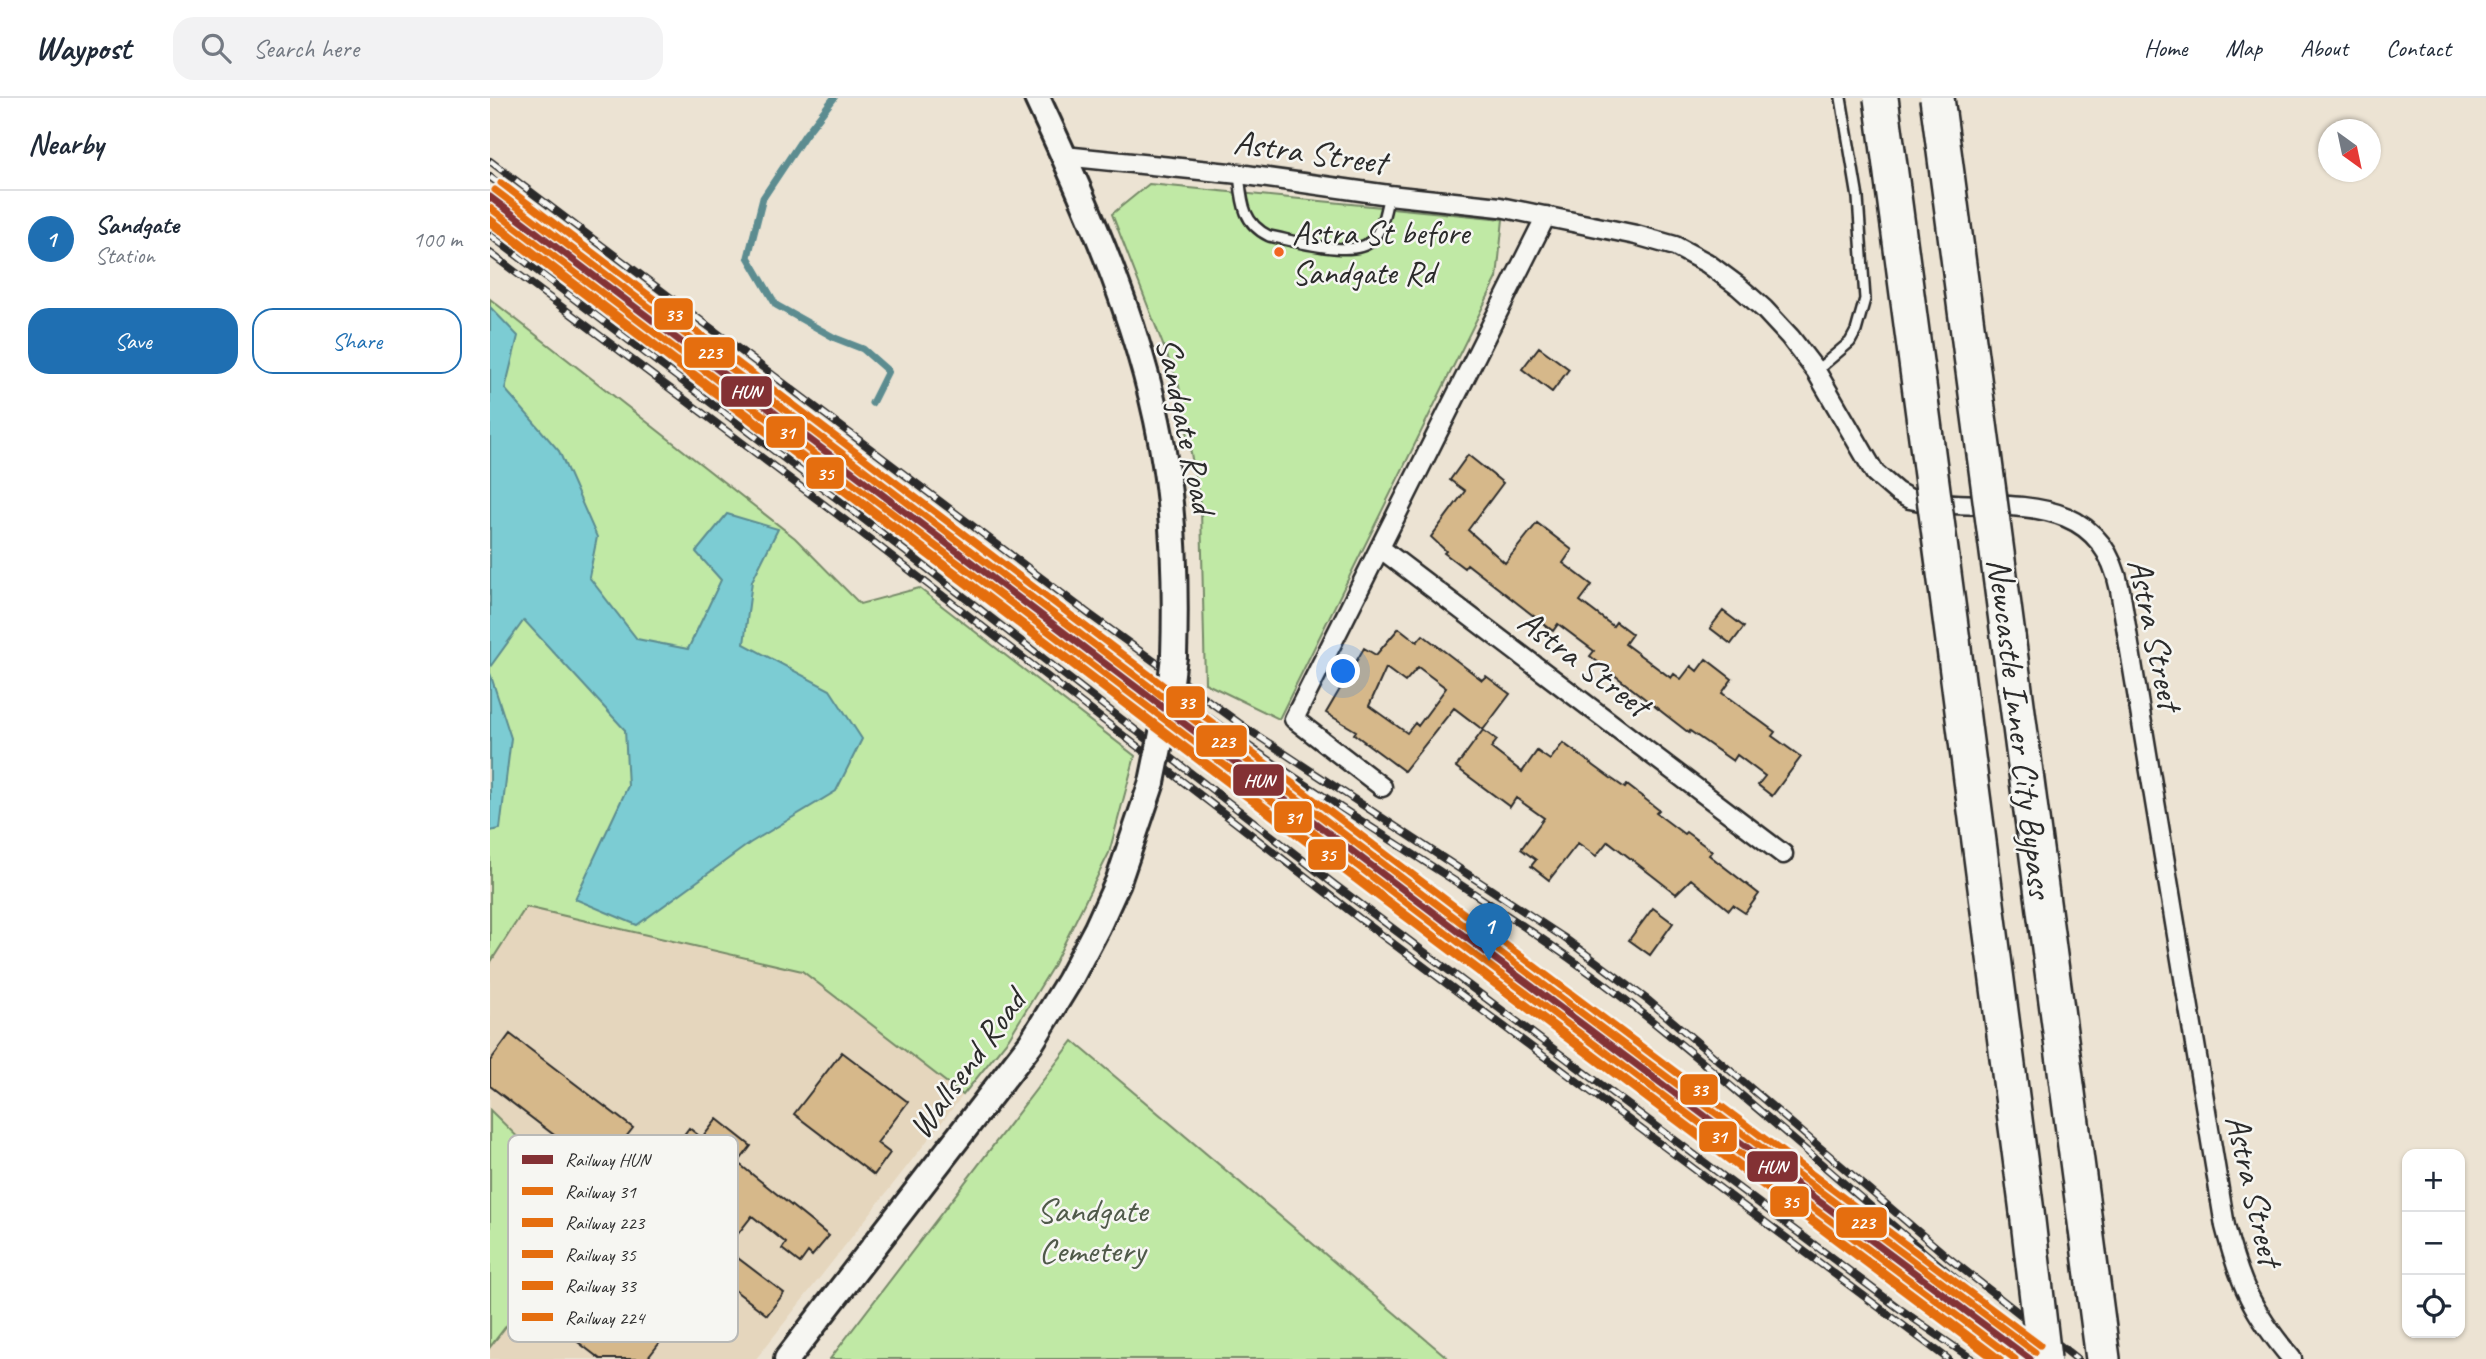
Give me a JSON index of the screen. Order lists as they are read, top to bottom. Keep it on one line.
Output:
{"streets":{"highway":["Newcastle Inner City Bypass"],"main road":["Sandgate Road","Wallsend Road"],"street":["Astra Street"]},"crossings":[["Astra Street","Sandgate Road"],["Sandgate Road","Wallsend Road"]],"parks":["Sandgate Cemetery"],"places":["Astra St before Sandgate Rd"],"lines":["rail line 33","rail line 223","rail line HUN","rail line 31","rail line 35","rail line 224"],"legend":["Railway HUN","Railway 31","Railway 223","Railway 35","Railway 33","Railway 224"],"north":"bottom right","page":{"header":"Waypost","search":"Search here","nav":["Home","Map","About","Contact"],"heading":"Nearby","list":[{"mark":"1","name":"Sandgate","note":"Station","value":"100 m"}],"buttons":["Save","Share"],"pins":"1","map_buttons":["+","−"]}}
